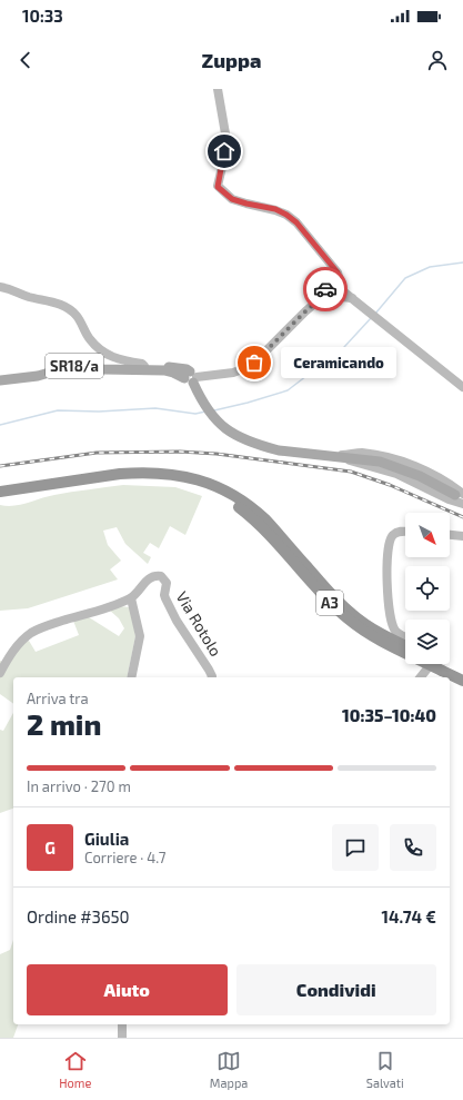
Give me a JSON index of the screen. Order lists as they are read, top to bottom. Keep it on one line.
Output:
{"streets":{"highway":["A3"],"main road":["SR18/a"],"street":["Via Rotolo"]},"places":["Ceramicando"],"north":"bottom right","page":{"status":"10:33","header":"Zuppa","bubble":"Ceramicando","heading":["2 min","Arriva tra","10:35–10:40"],"panel":["Giulia","Corriere · 4.7","Ordine #3650","14.74 €"],"bar":"In arrivo · 270 m","round":"G","buttons":["Aiuto","Condividi"],"tabs":["Home","Mappa","Salvati"]}}
